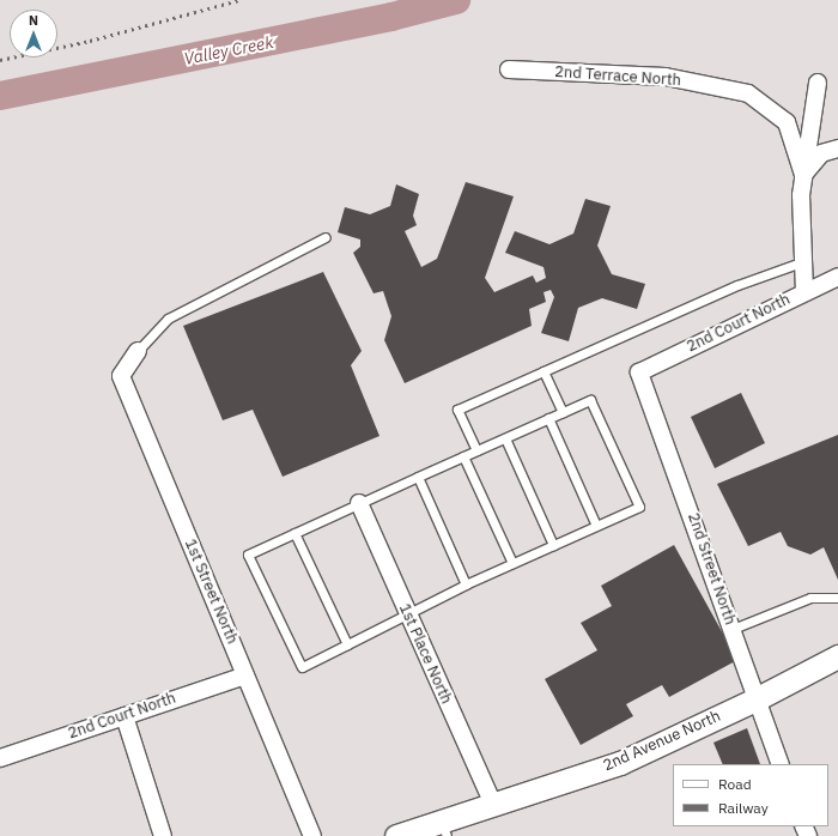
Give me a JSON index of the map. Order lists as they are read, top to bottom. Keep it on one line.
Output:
{"streets":{"street":["2nd Terrace North","2nd Court North","2nd Street North","1st Street North","1st Place North","2nd Avenue North"]},"crossings":[["2nd Court North","2nd Street North"],["2nd Court North","1st Street North"],["2nd Street North","2nd Avenue North"],["1st Place North","2nd Avenue North"]],"water":["Valley Creek"],"legend":["Road","Railway"],"north":"top"}
